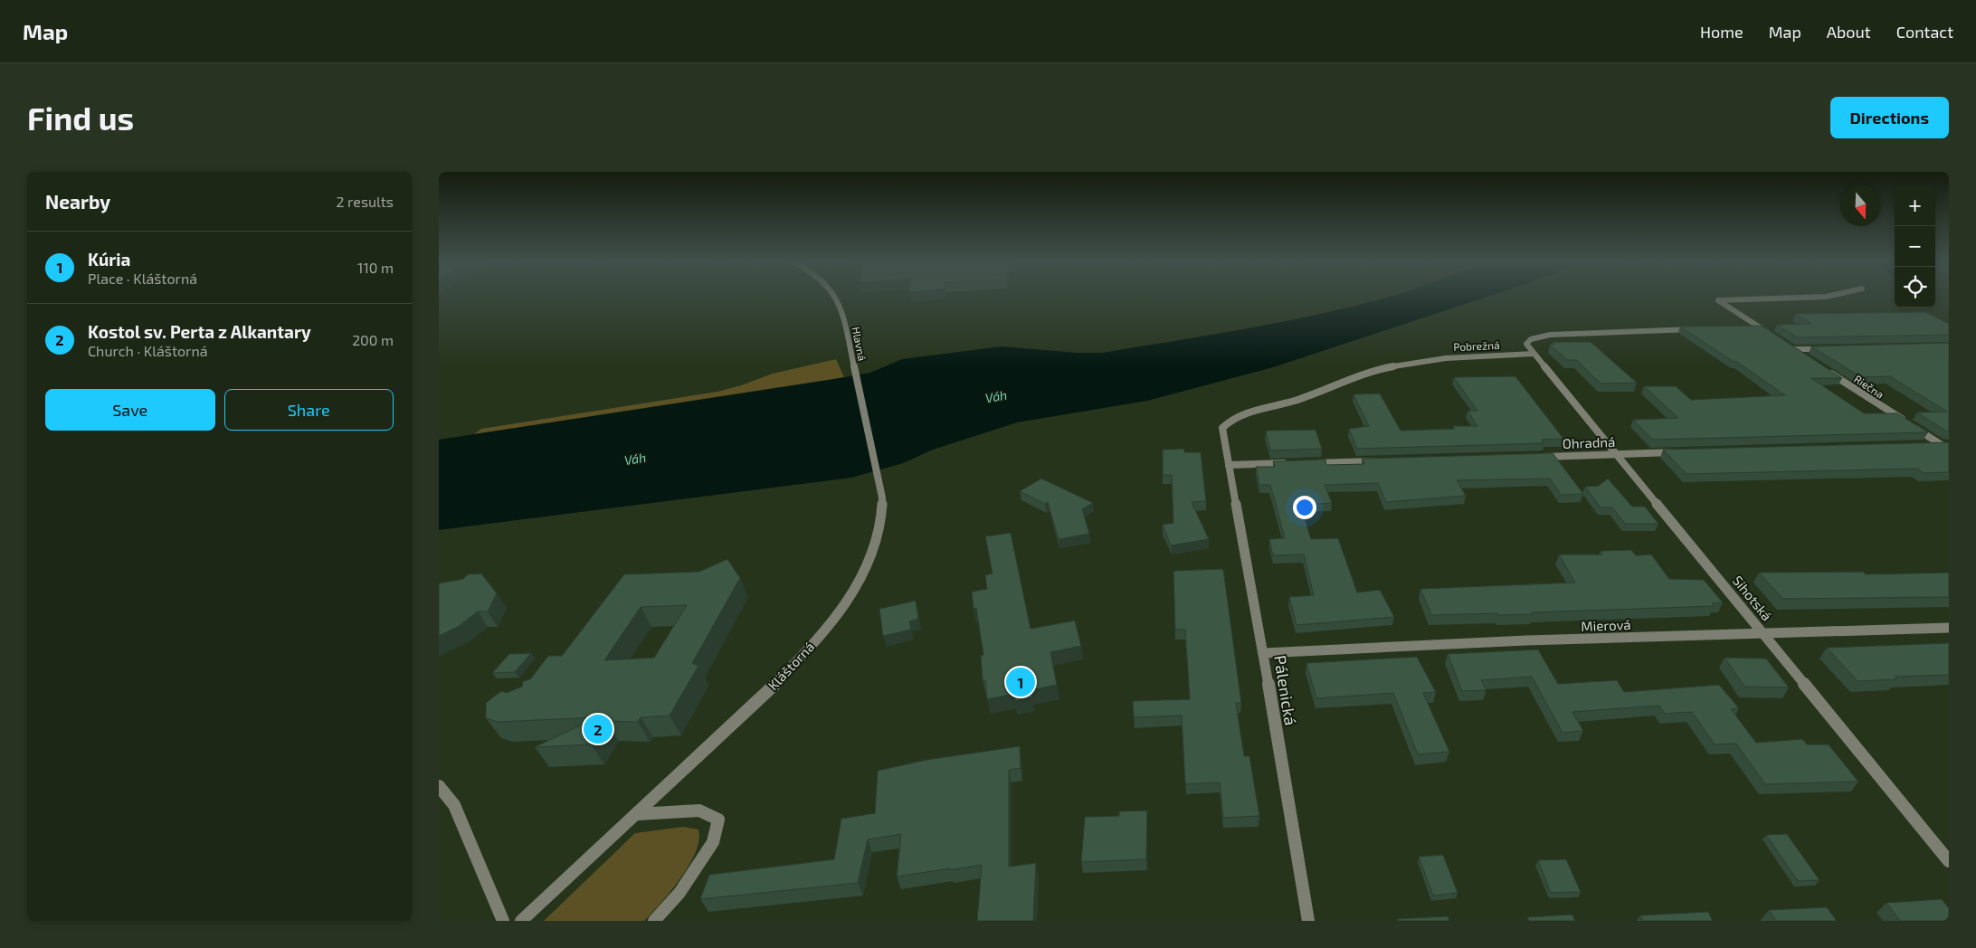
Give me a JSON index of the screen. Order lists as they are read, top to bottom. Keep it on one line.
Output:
{"streets":{"street":["Hlavná","Pobrežná","Riečna","Ohradná","Sihotská","Mierová","Kláštorná","Pálenická"]},"crossings":[["Hlavná","Kláštorná"],["Pobrežná","Sihotská"],["Pobrežná","Pálenická"],["Ohradná","Sihotská"],["Sihotská","Mierová"],["Mierová","Pálenická"]],"water":["Váh"],"north":"bottom","page":{"header":"Map","nav":["Home","Map","About","Contact"],"buttons":["Directions",["Save","Share"]],"title":"Find us","heading":["Nearby","2 results"],"map_buttons":["+","−"],"list":[{"mark":"1","name":"Kúria","note":"Place · Kláštorná","value":"110 m"},{"mark":"2","name":"Kostol sv. Perta z Alkantary","note":"Church · Kláštorná","value":"200 m"}],"pins":["1","2"]}}
